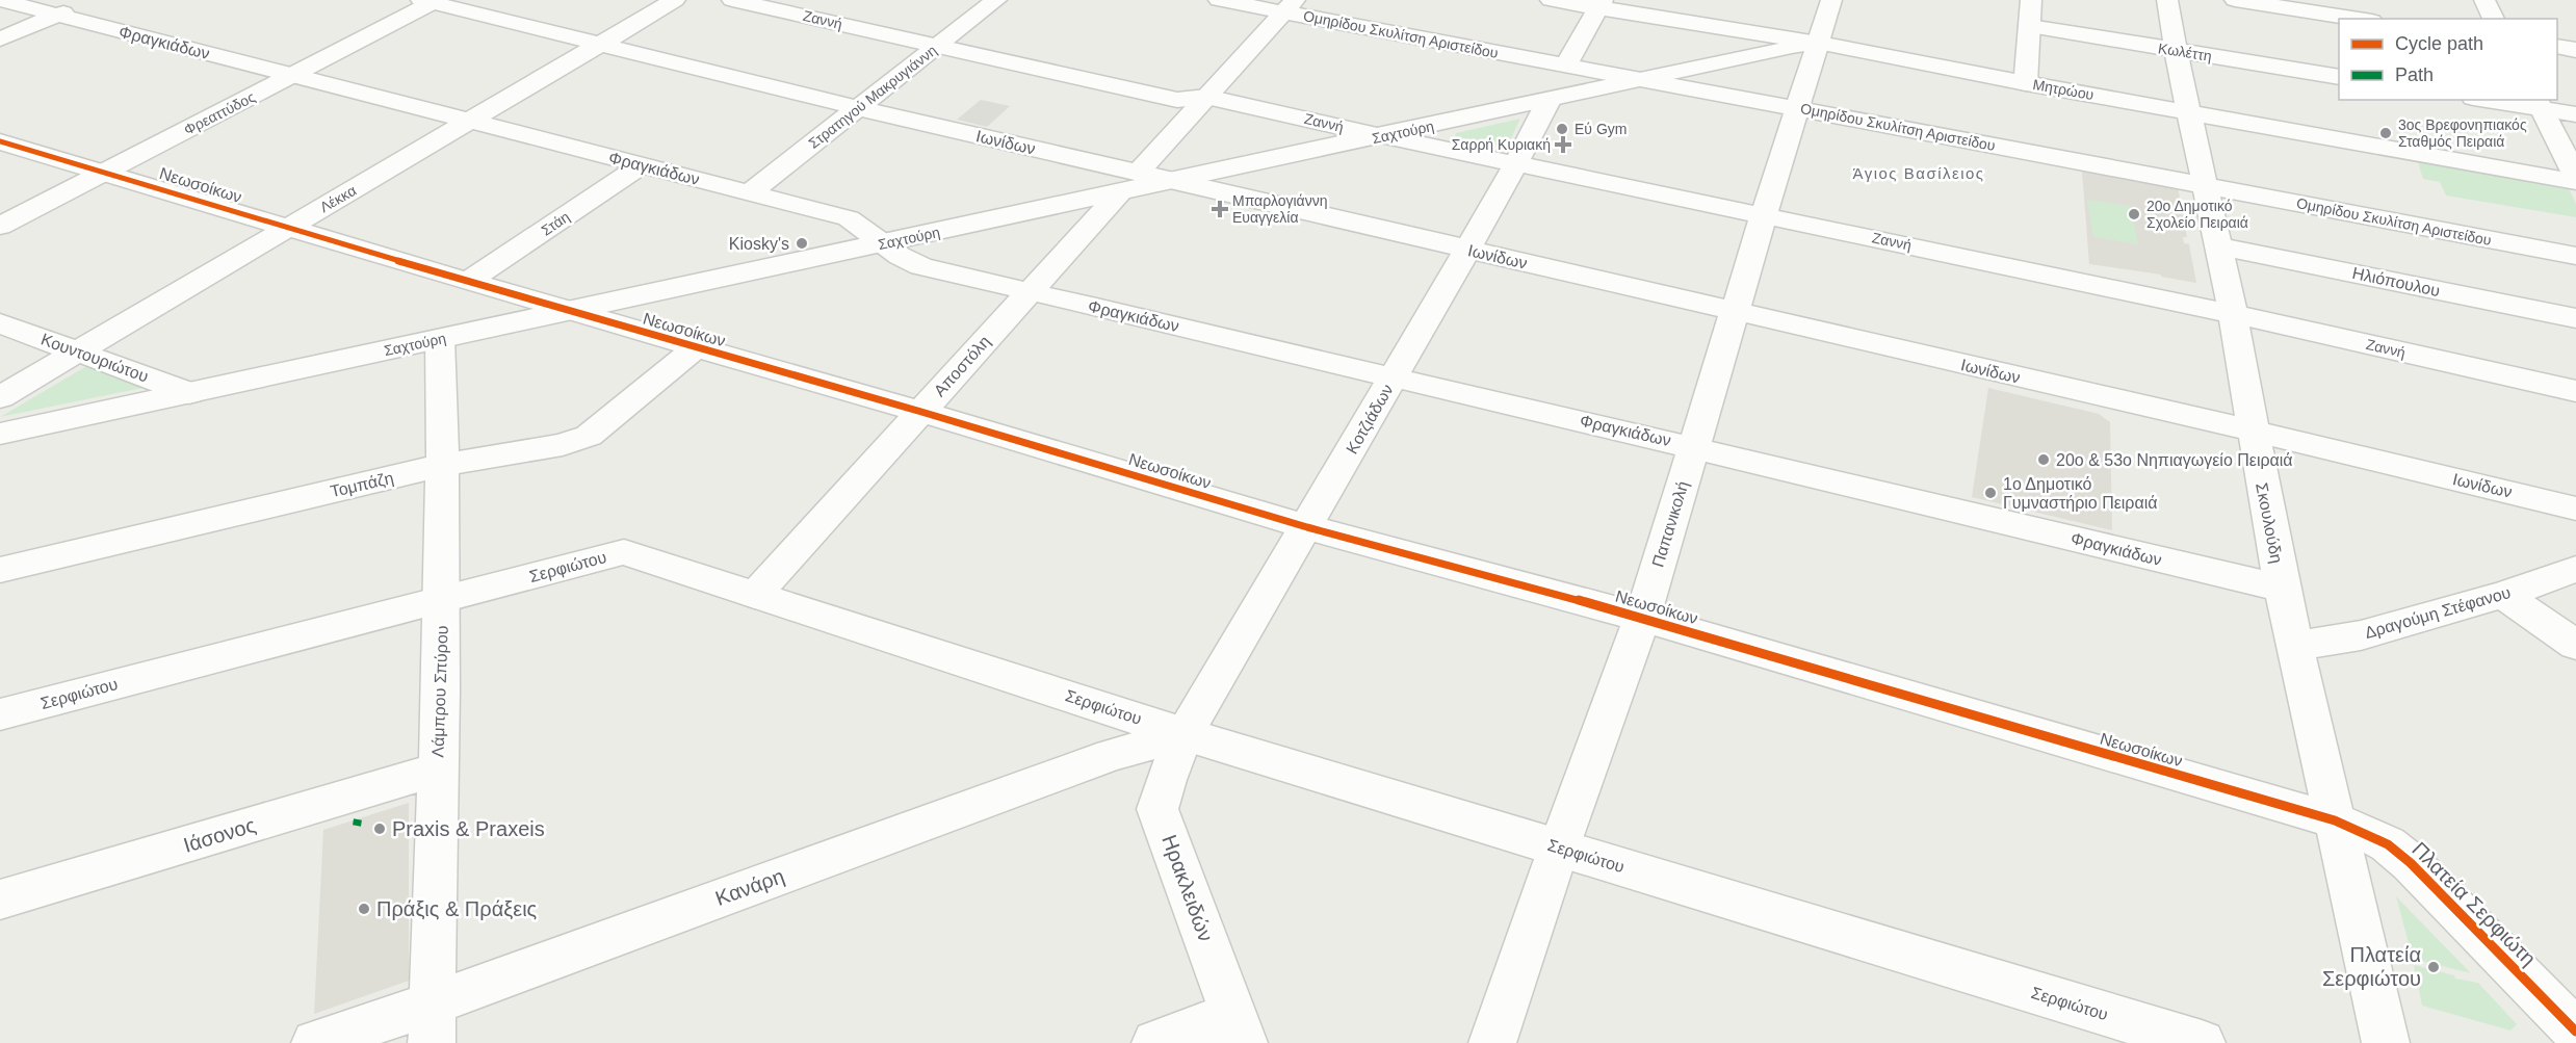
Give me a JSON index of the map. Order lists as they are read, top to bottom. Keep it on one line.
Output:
{"streets":{"street":["Ζαννή","Ομηρίδου Σκυλίτση Αριστείδου","Φραγκιάδων","Κωλέττη","Μητρώου","Στρατηγού Μακρυγιάννη","Φρεαττύδος","Σαχτούρη","Ιωνίδων","Νεωσοίκων","Λέκκα","Στάη","Ηλιόπουλου","Κουντουριώτου","Αποστόλη","Κοτζιάδων","Τομπάζη","Σκουλούδη","Παπανικολή","Σερφιώτου","Δραγούμη Στέφανου","Λάμπρου Σπύρου","Ιάσονος","Κανάρη","Ηρακλειδών","Πλατεία Σερφιώτη"]},"crossings":[["Ζαννή","Στρατηγού Μακρυγιάννη"],["Ζαννή","Σαχτούρη"],["Ζαννή","Αποστόλη"],["Ζαννή","Κοτζιάδων"],["Ζαννή","Σκουλούδη"],["Ζαννή","Παπανικολή"],["Ομηρίδου Σκυλίτση Αριστείδου","Σαχτούρη"],["Ομηρίδου Σκυλίτση Αριστείδου","Αποστόλη"],["Ομηρίδου Σκυλίτση Αριστείδου","Σκουλούδη"],["Ομηρίδου Σκυλίτση Αριστείδου","Παπανικολή"],["Φραγκιάδων","Στρατηγού Μακρυγιάννη"],["Φραγκιάδων","Φρεαττύδος"],["Φραγκιάδων","Σαχτούρη"],["Φραγκιάδων","Λέκκα"],["Φραγκιάδων","Στάη"],["Φραγκιάδων","Αποστόλη"],["Φραγκιάδων","Κοτζιάδων"],["Φραγκιάδων","Σκουλούδη"],["Φραγκιάδων","Παπανικολή"],["Κωλέττη","Σκουλούδη"],["Μητρώου","Σαχτούρη"],["Μητρώου","Σκουλούδη"],["Μητρώου","Παπανικολή"],["Στρατηγού Μακρυγιάννη","Ιωνίδων"],["Φρεαττύδος","Ιωνίδων"],["Φρεαττύδος","Νεωσοίκων"],["Σαχτούρη","Ιωνίδων"],["Σαχτούρη","Νεωσοίκων"],["Σαχτούρη","Κουντουριώτου"],["Σαχτούρη","Αποστόλη"],["Σαχτούρη","Κοτζιάδων"],["Σαχτούρη","Παπανικολή"],["Σαχτούρη","Λάμπρου Σπύρου"],["Ιωνίδων","Λέκκα"],["Ιωνίδων","Αποστόλη"],["Ιωνίδων","Κοτζιάδων"],["Ιωνίδων","Σκουλούδη"],["Ιωνίδων","Παπανικολή"],["Νεωσοίκων","Λέκκα"],["Νεωσοίκων","Στάη"],["Νεωσοίκων","Αποστόλη"],["Νεωσοίκων","Κοτζιάδων"],["Νεωσοίκων","Τομπάζη"],["Νεωσοίκων","Σκουλούδη"],["Νεωσοίκων","Παπανικολή"],["Νεωσοίκων","Πλατεία Σερφιώτη"],["Λέκκα","Κουντουριώτου"],["Ηλιόπουλου","Σκουλούδη"],["Αποστόλη","Σερφιώτου"],["Κοτζιάδων","Σερφιώτου"],["Κοτζιάδων","Κανάρη"],["Κοτζιάδων","Ηρακλειδών"],["Τομπάζη","Λάμπρου Σπύρου"],["Σκουλούδη","Δραγούμη Στέφανου"],["Σκουλούδη","Πλατεία Σερφιώτη"],["Παπανικολή","Σερφιώτου"],["Σερφιώτου","Λάμπρου Σπύρου"],["Σερφιώτου","Κανάρη"],["Σερφιώτου","Ηρακλειδών"],["Λάμπρου Σπύρου","Ιάσονος"],["Λάμπρου Σπύρου","Κανάρη"],["Κανάρη","Ηρακλειδών"]],"districts":["Άγιος Βασίλειος"],"places":{"other":["Εύ Gym","3ος Βρεφονηπιακός Σταθμός Πειραιά","20ο Δημοτικό Σχολείο Πειραιά","Kiosky's","20ο & 53ο Νηπιαγωγείο Πειραιά","1ο Δημοτικό Γυμναστήριο Πειραιά","Praxis & Praxeis","Πράξις & Πράξεις","Πλατεία Σερφιώτου"],"health":["Σαρρή Κυριακή","Μπαρλογιάννη Ευαγγελία"]},"legend":["Cycle path","Path"]}
